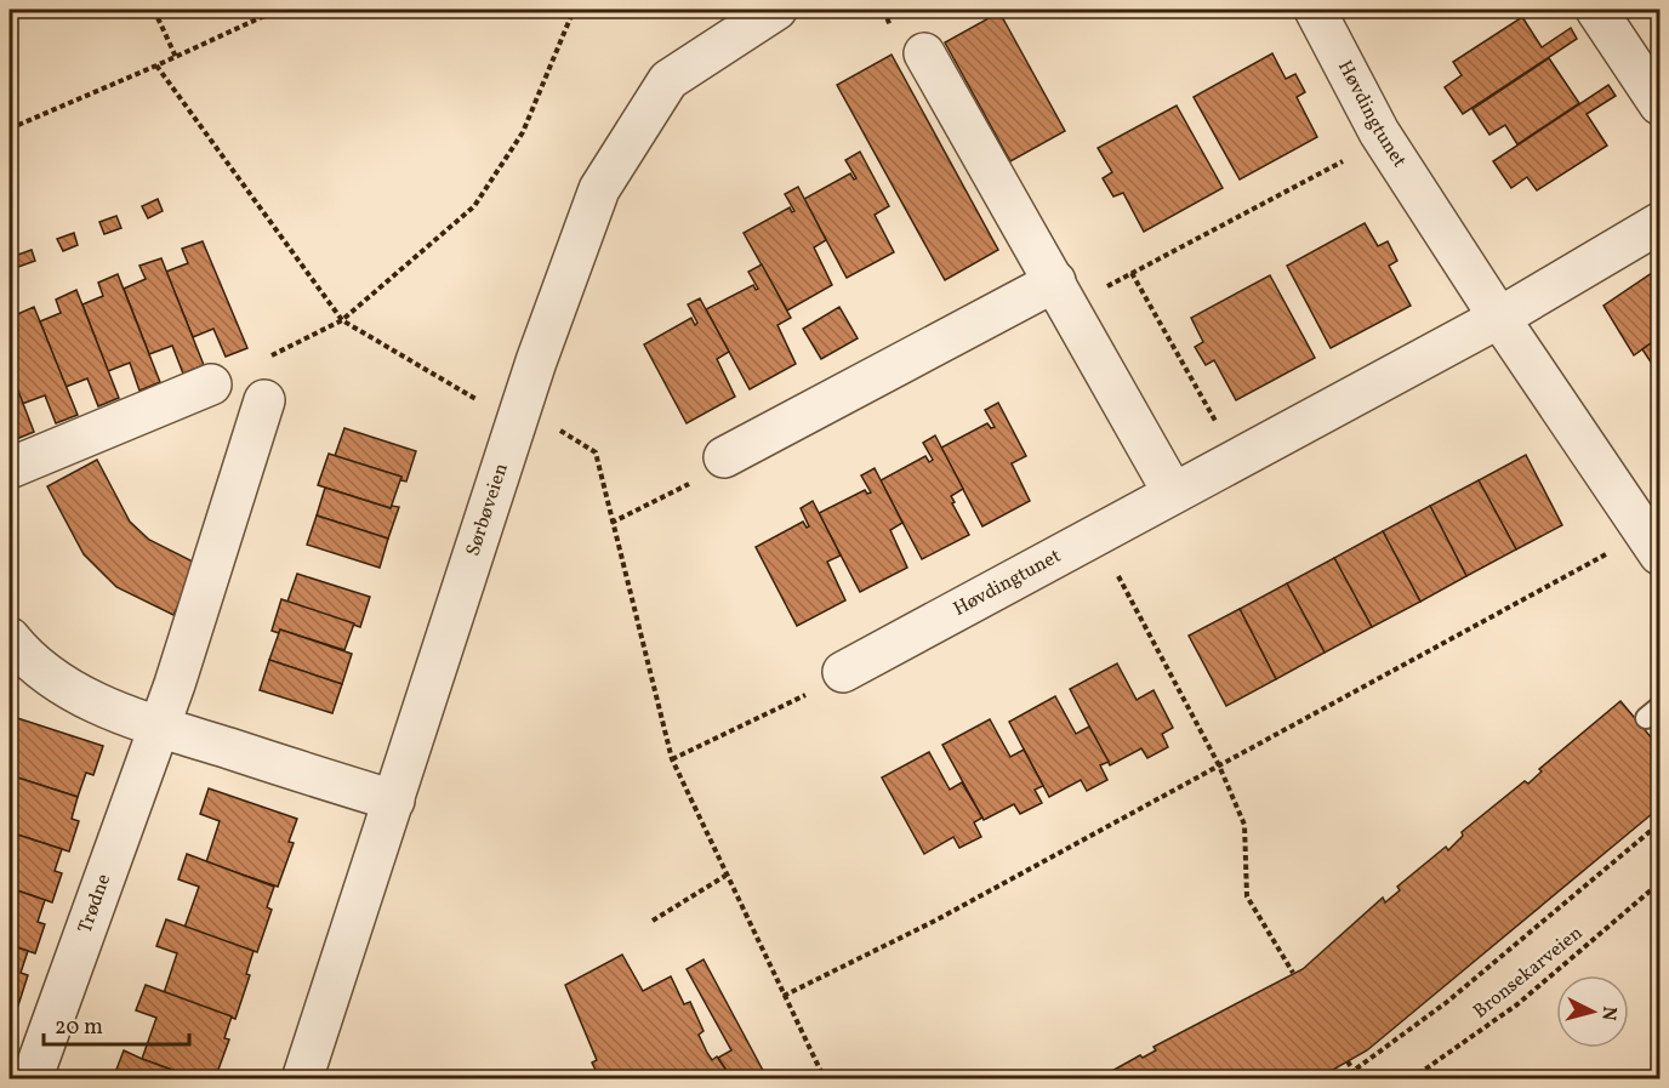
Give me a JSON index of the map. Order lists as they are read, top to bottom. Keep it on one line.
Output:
{"streets":{"street":["Høvdingtunet","Sørbøveien","Trødne"],"path":["Bronsekarveien"]},"scale_bar":"20 m","north":"right"}
